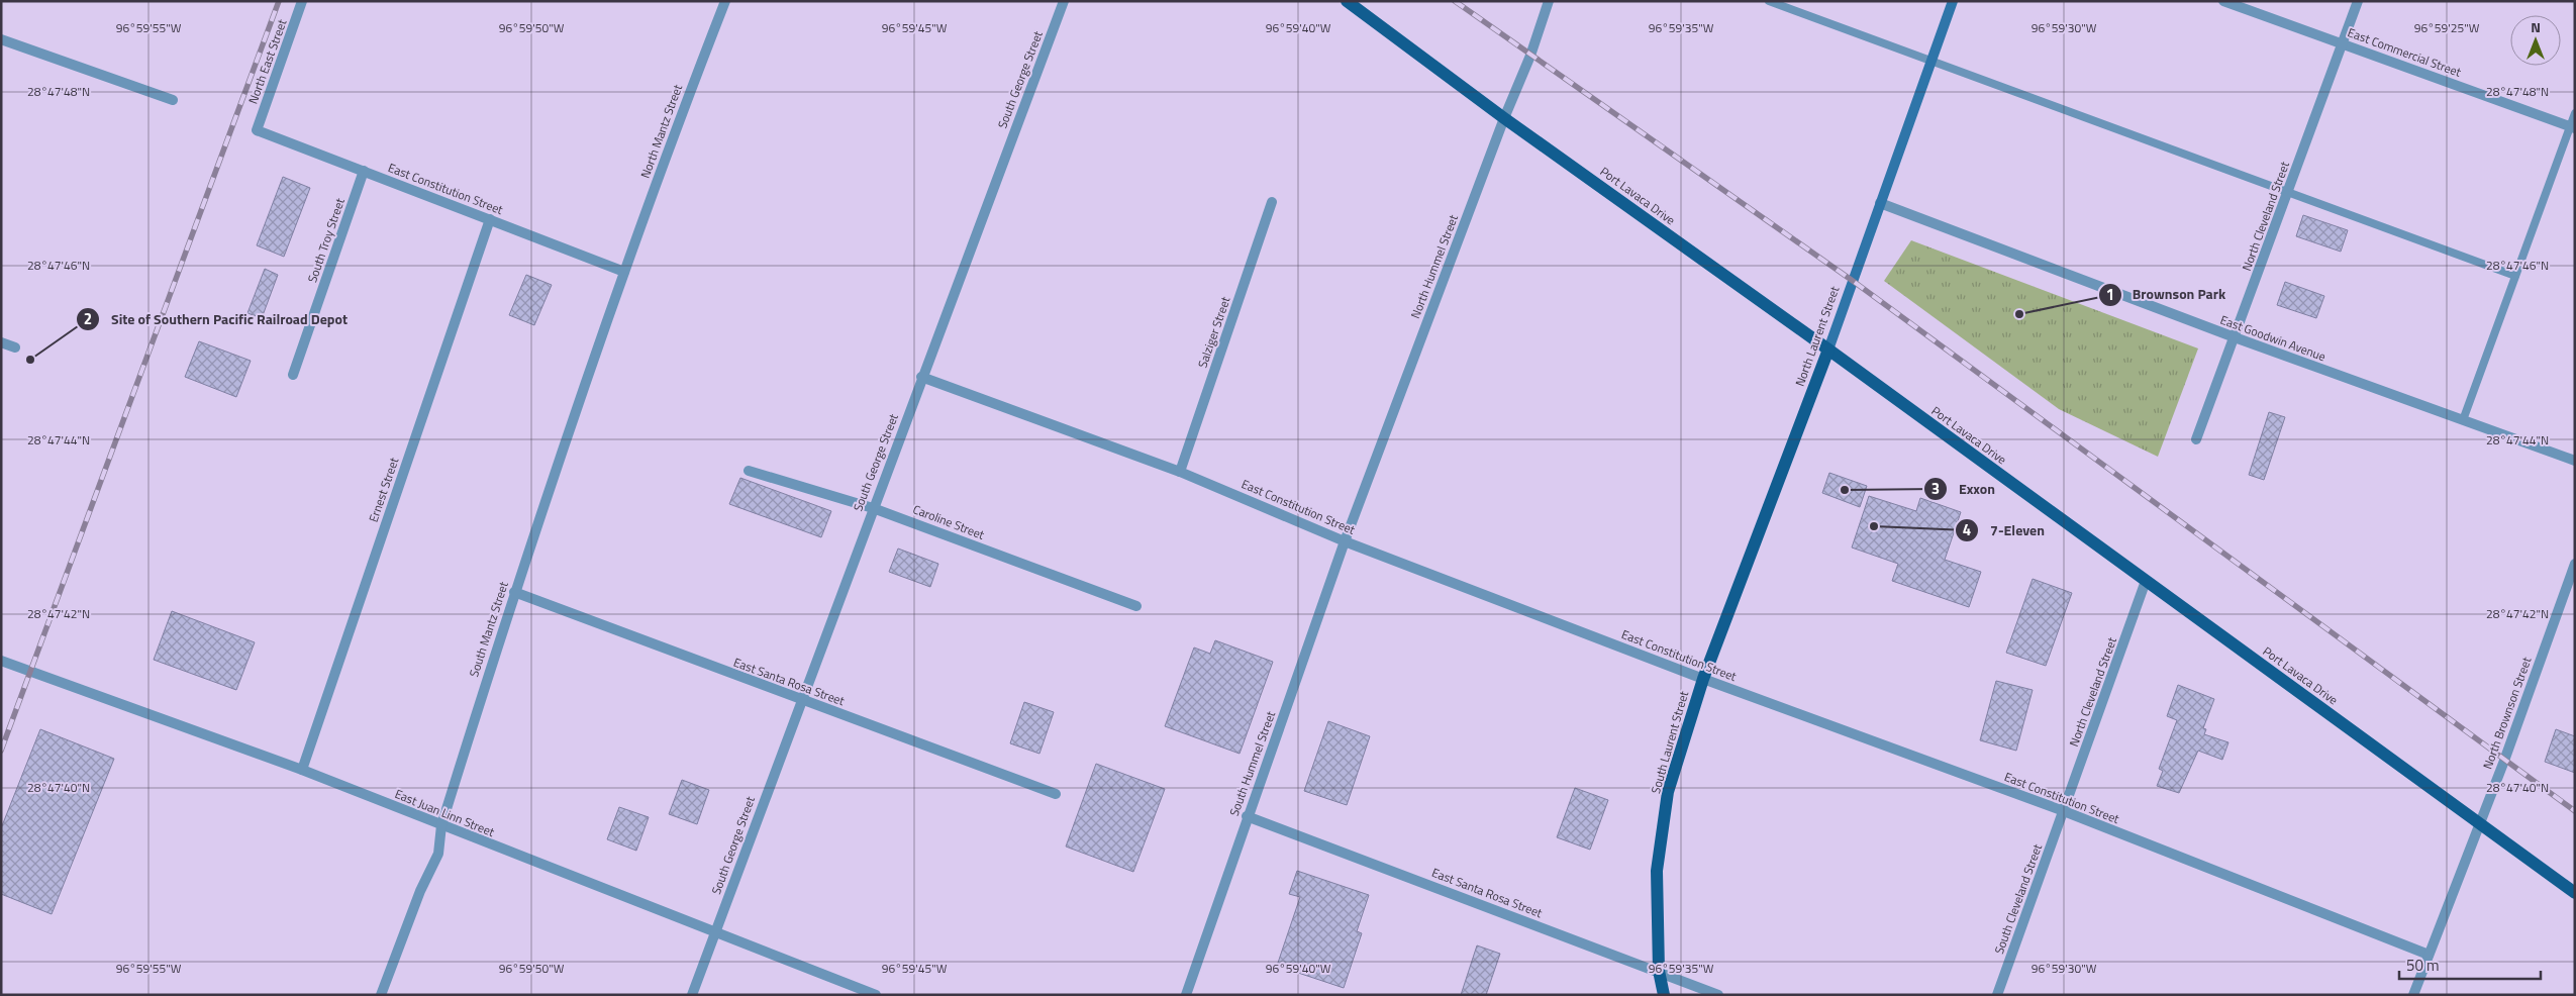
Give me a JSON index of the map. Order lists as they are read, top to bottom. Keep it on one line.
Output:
{"streets":{"main road":["Port Lavaca Drive","North Laurent Street","South Laurent Street"],"street":["East Commercial Street","North East Street","South George Street","North Mantz Street","East Constitution Street","North Cleveland Street","South Troy Street","North Hummel Street","Salziger Street","East Goodwin Avenue","Ernest Street","Caroline Street","South Mantz Street","East Santa Rosa Street","North Brownson Street","South Hummel Street","East Juan Linn Street","South Cleveland Street"]},"crossings":[["East Commercial Street","North Cleveland Street"],["North East Street","East Constitution Street"],["South George Street","East Constitution Street"],["South George Street","Caroline Street"],["South George Street","East Santa Rosa Street"],["South George Street","East Juan Linn Street"],["North Mantz Street","East Constitution Street"],["North Mantz Street","South Mantz Street"],["East Constitution Street","North Cleveland Street"],["East Constitution Street","South Troy Street"],["East Constitution Street","North Hummel Street"],["East Constitution Street","Salziger Street"],["East Constitution Street","North Laurent Street"],["East Constitution Street","Ernest Street"],["East Constitution Street","South Mantz Street"],["East Constitution Street","North Brownson Street"],["East Constitution Street","South Laurent Street"],["East Constitution Street","South Hummel Street"],["East Constitution Street","South Cleveland Street"],["Port Lavaca Drive","North Cleveland Street"],["Port Lavaca Drive","North Hummel Street"],["Port Lavaca Drive","North Laurent Street"],["Port Lavaca Drive","North Brownson Street"],["North Cleveland Street","East Goodwin Avenue"],["North Cleveland Street","South Cleveland Street"],["North Hummel Street","South Hummel Street"],["North Laurent Street","East Goodwin Avenue"],["North Laurent Street","South Laurent Street"],["Ernest Street","East Juan Linn Street"],["South Mantz Street","East Santa Rosa Street"],["South Mantz Street","East Juan Linn Street"],["East Santa Rosa Street","South Laurent Street"],["East Santa Rosa Street","South Hummel Street"]],"places":["Brownson Park","Site of Southern Pacific Railroad Depot","Exxon","7-Eleven"],"scale_bar":"50 m","north":"top","coordinates":["96°59'55\"W","96°59'50\"W","96°59'45\"W","96°59'40\"W","96°59'35\"W","96°59'30\"W","96°59'25\"W","28°47'48\"N","28°47'46\"N","28°47'44\"N","28°47'42\"N","28°47'40\"N"]}
